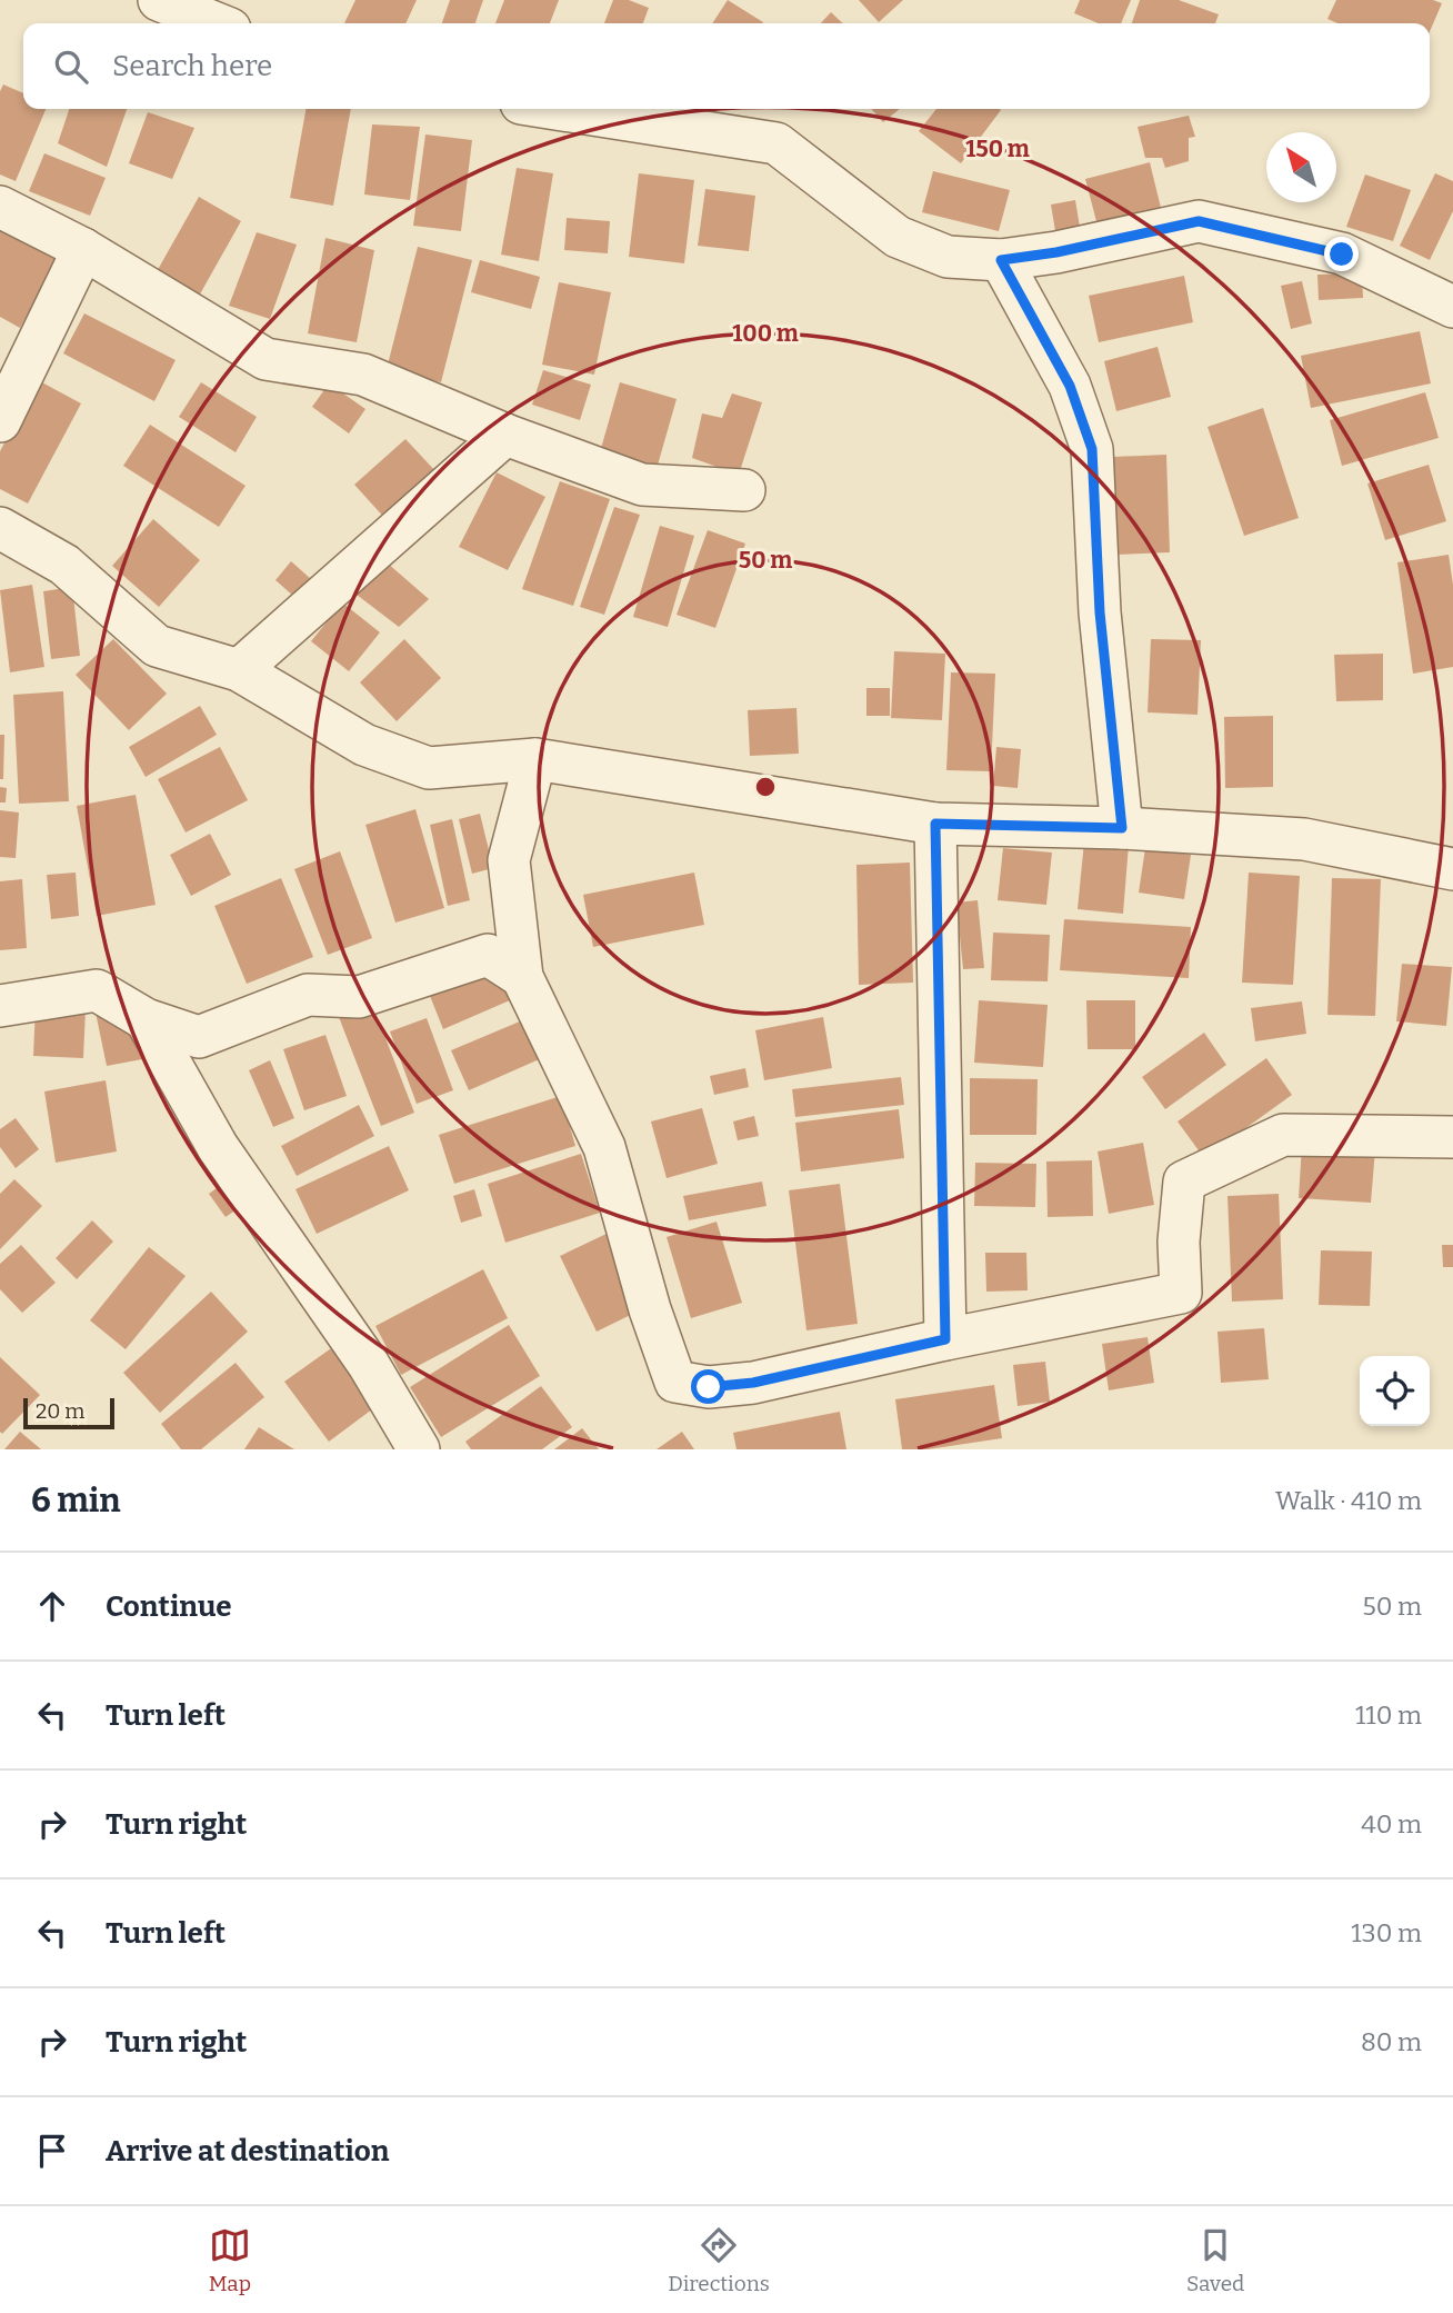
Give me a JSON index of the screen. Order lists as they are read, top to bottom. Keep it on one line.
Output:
{"scale_bar":"20 m","north":"top left","page":{"search":"Search here","scale":"20 m","heading":["6 min","Walk · 410 m"],"list":[["Continue","50 m"],["Turn left","110 m"],["Turn right","40 m"],["Turn left","130 m"],["Turn right","80 m"],"Arrive at destination"],"nav":["Map","Directions","Saved"]},"rings":["150 m","100 m","50 m"]}
